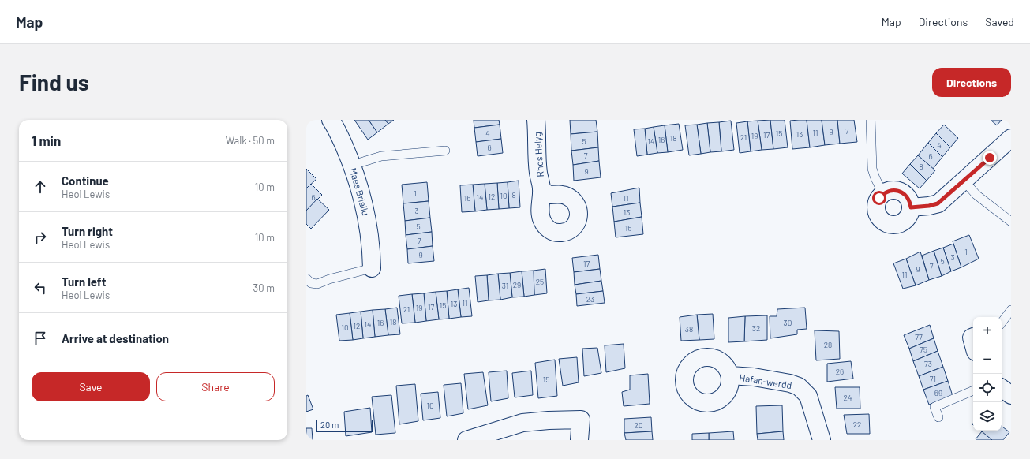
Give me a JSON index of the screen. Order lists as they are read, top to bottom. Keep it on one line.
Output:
{"streets":{"street":["Rhos Helyg","Maes Briallu","Hafan-werdd"]},"house_numbers":["7","9","11","4","15","13","17","19","21","18","16","5","14","4","6","7","6","8","9","1","8","10","12","6","14","16","11","3","13","5","15","7","1","9","3","5","17","7","9","11","25","29","31","23","11","13","15","17","19","21","18","16","30","14","12","10","32","38","77","28","75","73","26","71","15","69","24","10","22","20"],"scale_bar":"20 m","page":{"header":"Map","nav":["Map","Directions","Saved"],"buttons":["Directions",["Save","Share"]],"title":"Find us","heading":["1 min","Walk · 50 m"],"list":[["Continue","Heol Lewis","10 m"],["Turn right","Heol Lewis","10 m"],["Turn left","Heol Lewis","30 m"],"Arrive at destination"],"map_buttons":["+","−"],"scale":"20 m"}}
